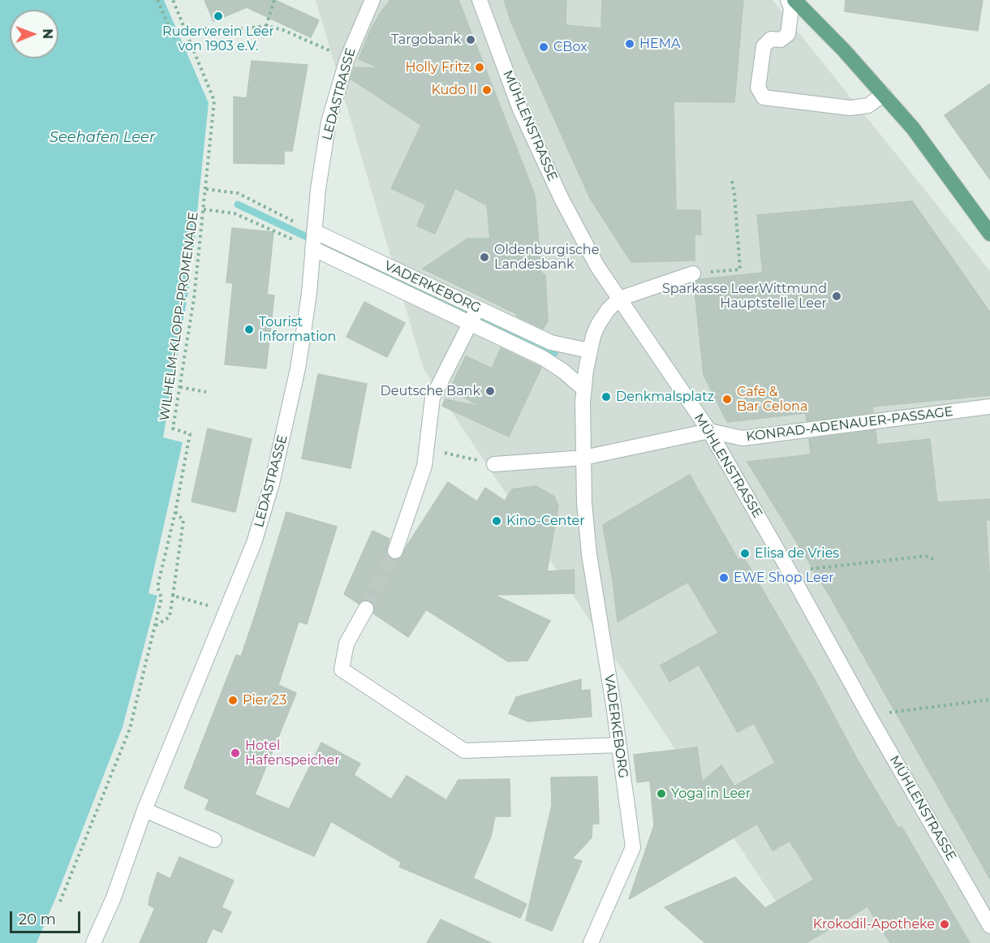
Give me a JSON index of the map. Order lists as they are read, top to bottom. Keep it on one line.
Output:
{"streets":{"street":["LEDASTRASSE","MÜHLENSTRASSE","VADERKEBORG","KONRAD-ADENAUER-PASSAGE"],"path":["WILHELM-KLOPP-PROMENADE"]},"crossings":[["LEDASTRASSE","VADERKEBORG"],["MÜHLENSTRASSE","VADERKEBORG"],["MÜHLENSTRASSE","KONRAD-ADENAUER-PASSAGE"]],"water":["Seehafen Leer"],"places":["Ruderverein Leer von 1903 e.V.","Targobank","HEMA","CBox","Holly Fritz","Kudo II","Oldenburgische Landesbank","Sparkasse LeerWittmund Hauptstelle Leer","Tourist Information","Deutsche Bank","Denkmalsplatz","Cafe & Bar Celona","Kino-Center","Elisa de Vries","EWE Shop Leer","Pier 23","Hotel Hafenspeicher","Yoga in Leer","Krokodil-Apotheke"],"scale_bar":"20 m","north":"right"}
